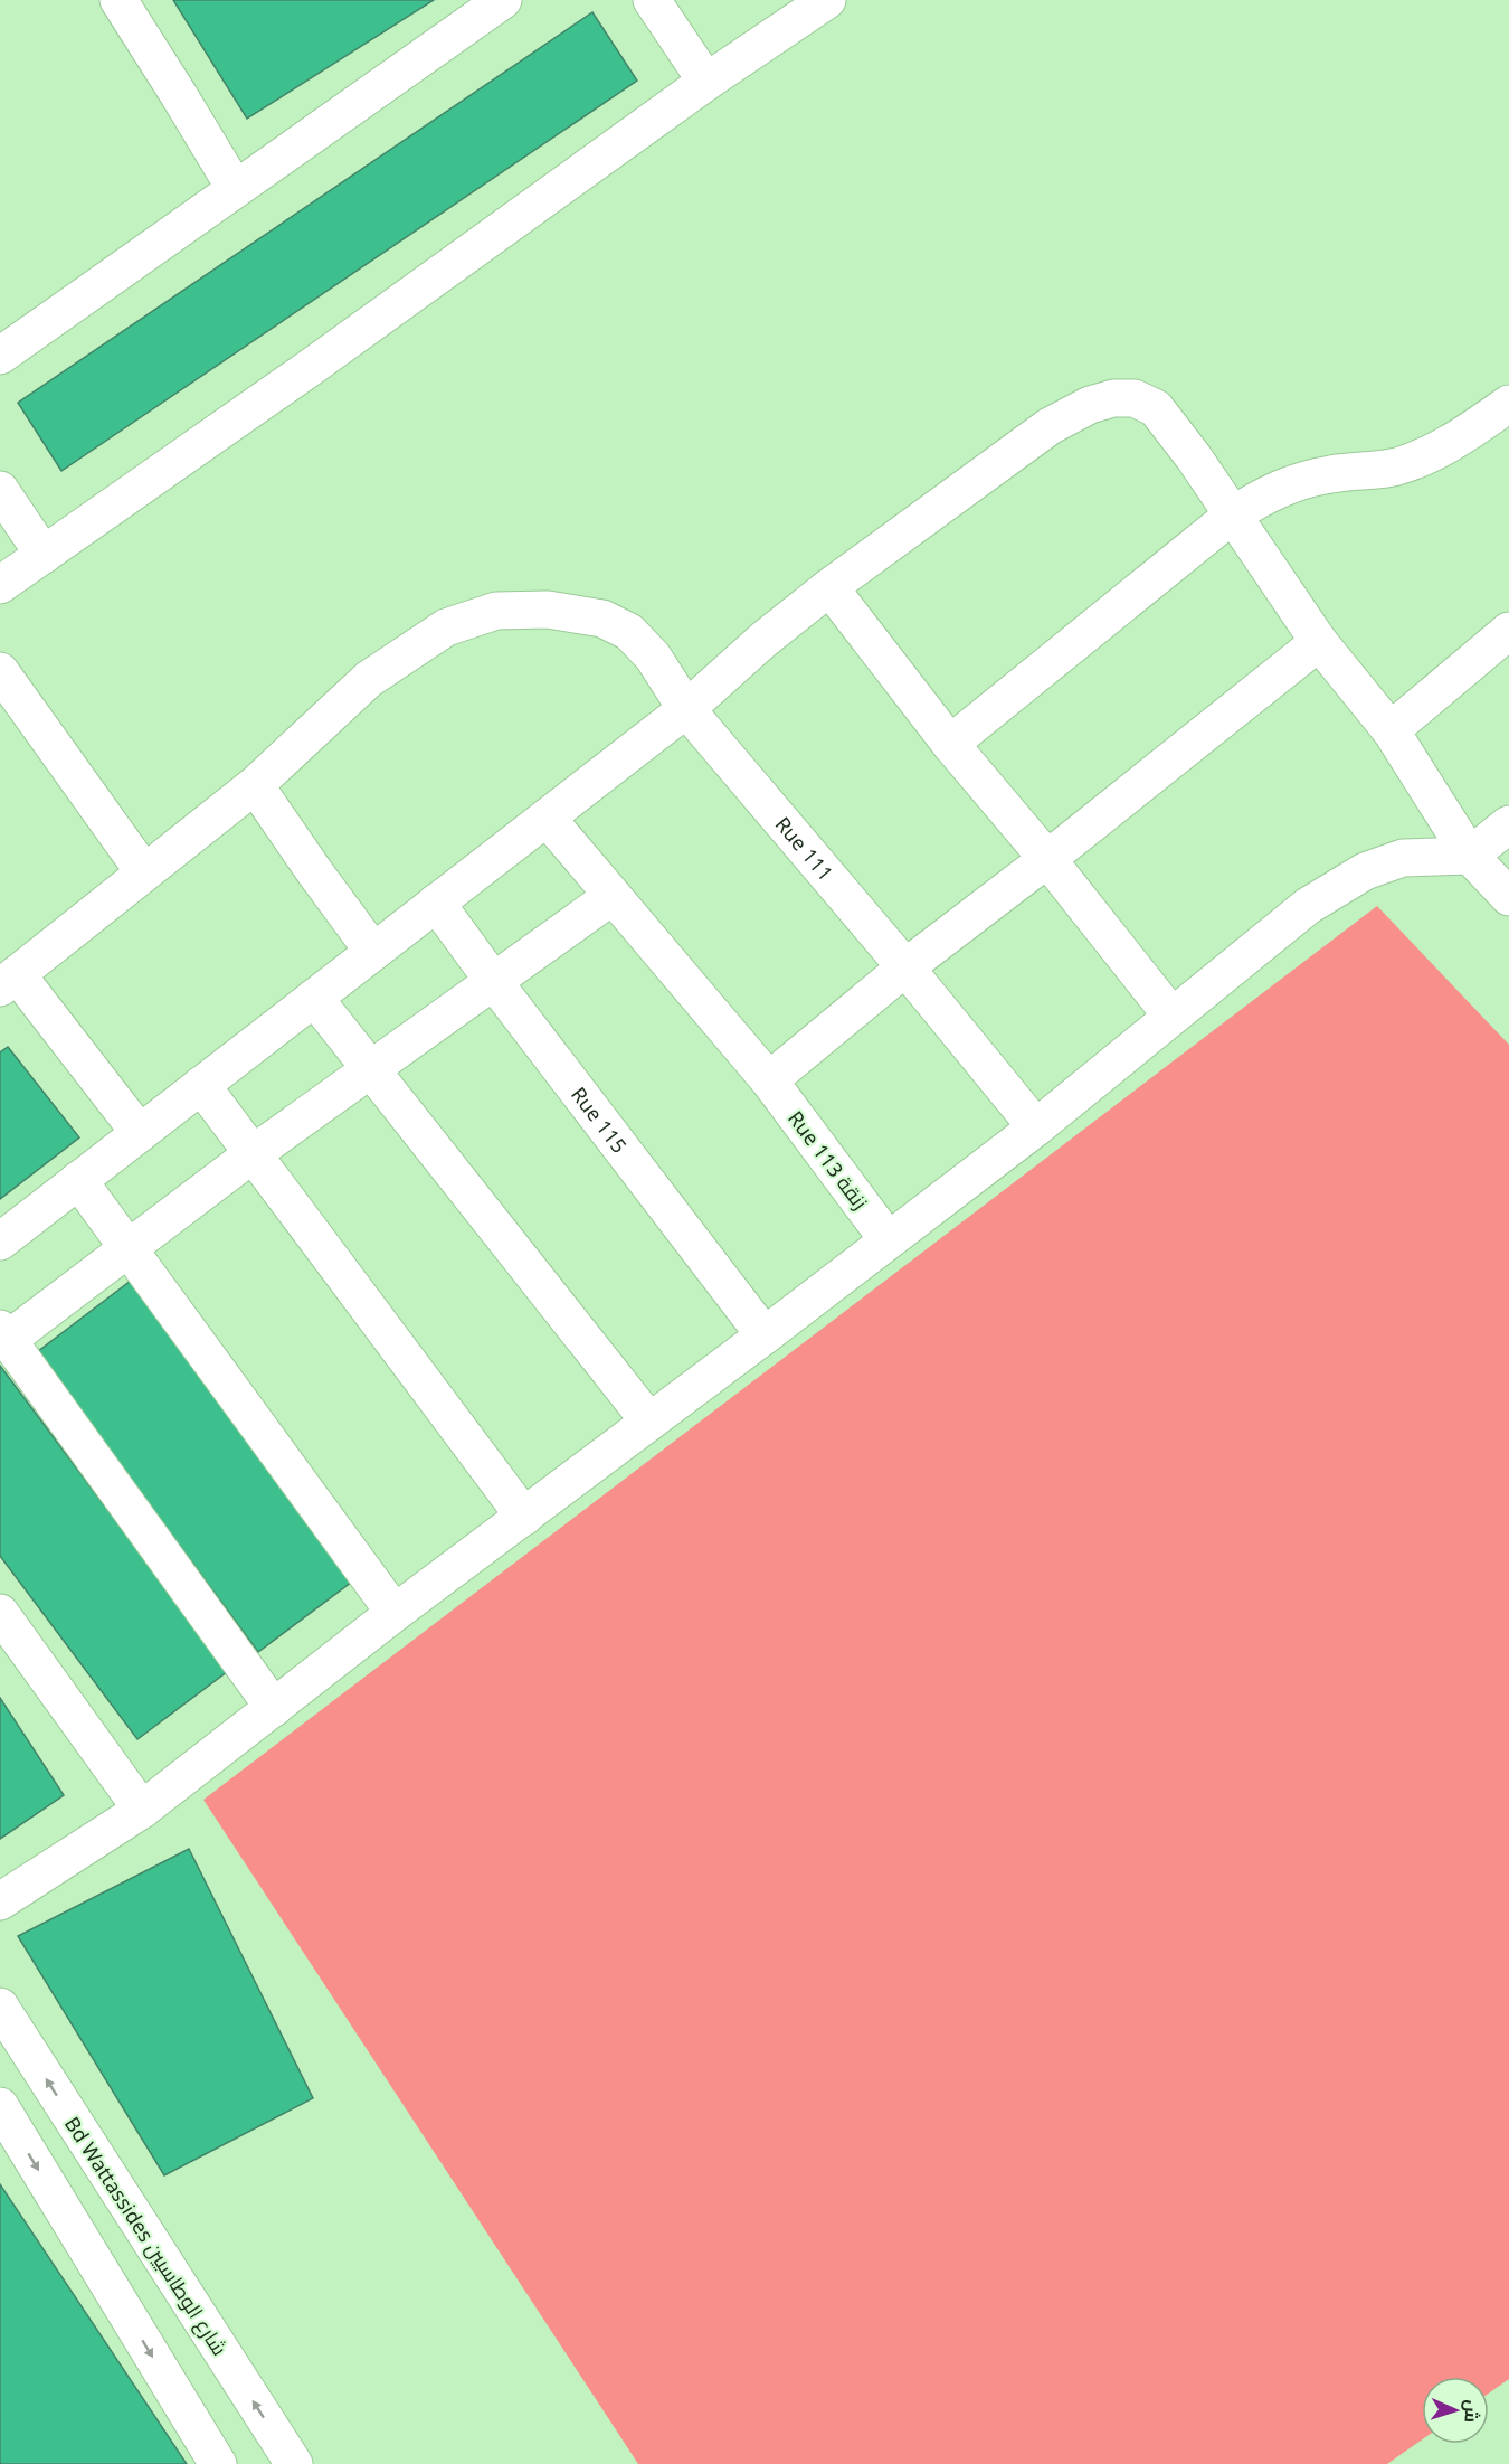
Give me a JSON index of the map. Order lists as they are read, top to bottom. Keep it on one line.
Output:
{"streets":{"street":["Rue 111","Rue 115","Rue 113 زنقة","Bd Wattassides شارع الوطاسيين"]},"north":"right"}
